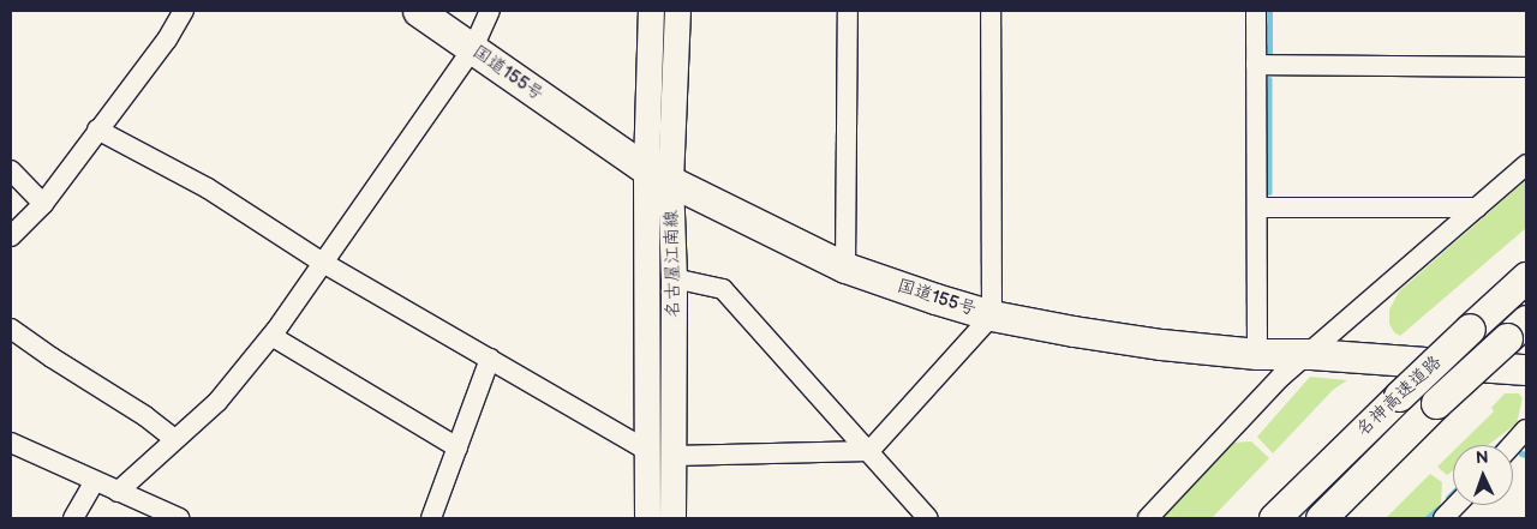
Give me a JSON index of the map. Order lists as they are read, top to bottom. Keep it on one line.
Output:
{"streets":{"highway":["国道155号","名神高速道路"],"main road":["名古屋江南線"]},"crossings":[["国道155号","名古屋江南線"]],"north":"top"}
